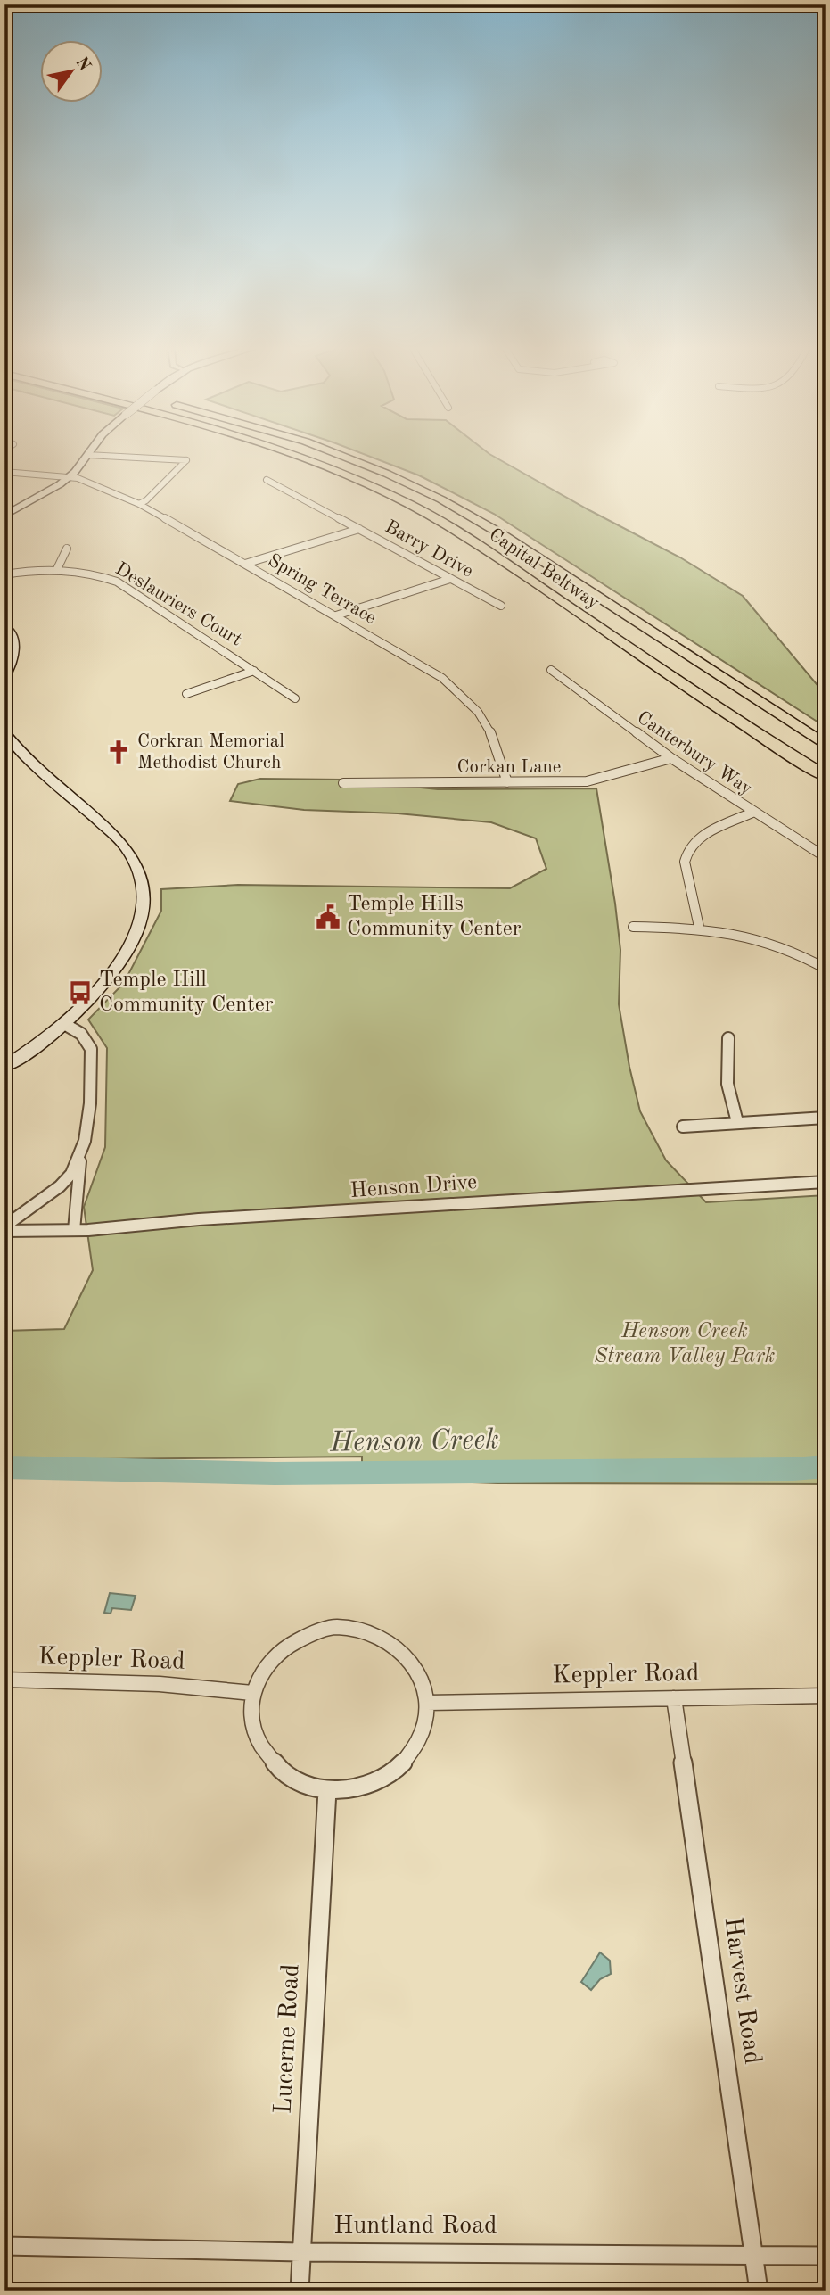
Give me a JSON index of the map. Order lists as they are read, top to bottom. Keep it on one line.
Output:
{"streets":{"highway":["Capital Beltway"],"street":["Barry Drive","Spring Terrace","Deslauriers Court","Canterbury Way","Corkan Lane","Henson Drive","Keppler Road","Harvest Road","Lucerne Road","Huntland Road"]},"crossings":[["Spring Terrace","Corkan Lane"],["Canterbury Way","Corkan Lane"],["Keppler Road","Harvest Road"],["Keppler Road","Lucerne Road"],["Harvest Road","Huntland Road"],["Lucerne Road","Huntland Road"]],"water":["Henson Creek"],"parks":["Henson Creek Stream Valley Park"],"places":{"church":["Corkran Memorial Methodist Church"],"public building":["Temple Hills Community Center"],"bus stop":["Temple Hill Community Center"]},"north":"top right"}
